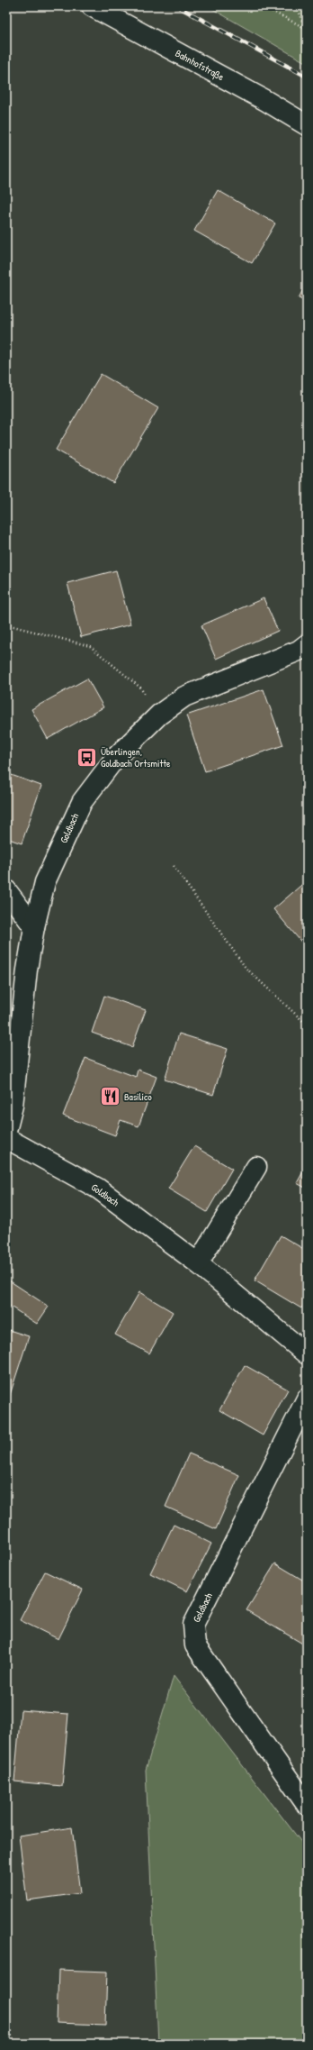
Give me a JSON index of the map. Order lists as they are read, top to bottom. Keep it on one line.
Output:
{"streets":{"street":["Bahnhofstraße","Goldbach"]},"places":{"bus stop":["Überlingen, Goldbach Ortsmitte"],"restaurant":["Basilico"]}}
